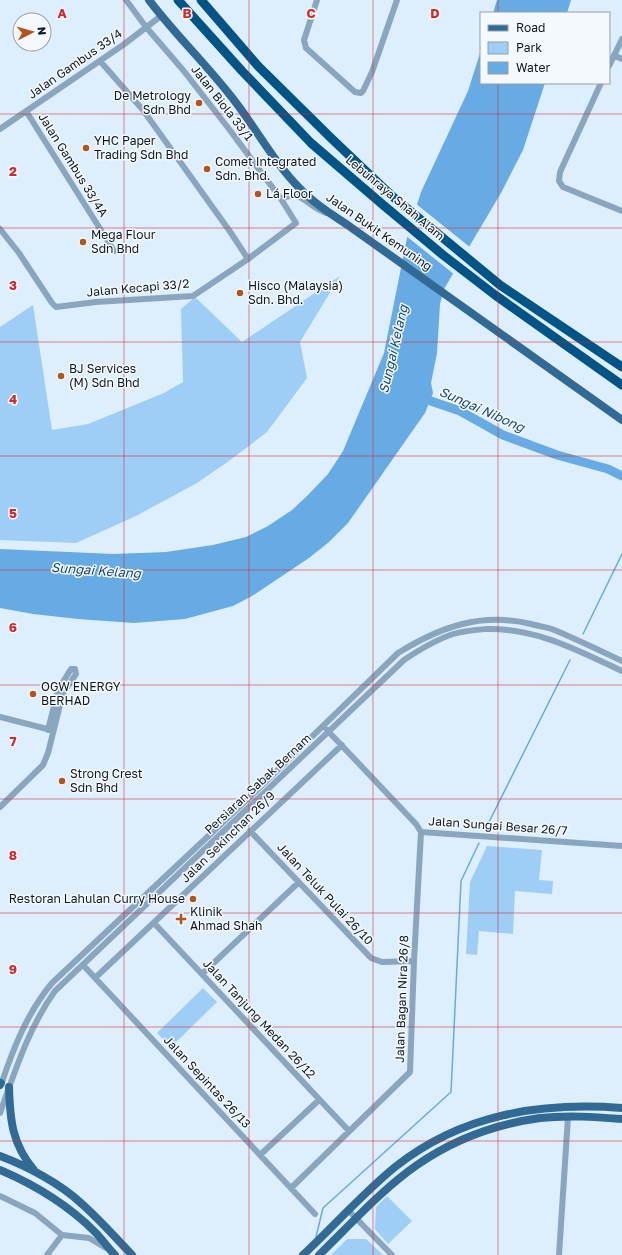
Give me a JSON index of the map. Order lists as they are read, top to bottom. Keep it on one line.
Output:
{"streets":{"highway":["Lebuhraya Shah Alam"],"main road":["Jalan Bukit Kemuning"],"street":["Jalan Gambus 33/4","Jalan Biola 33/1","Jalan Gambus 33/4A","Jalan Kecapi 33/2","Persiaran Sabak Bernam","Jalan Sungai Besar 26/7","Jalan Sekinchan 26/9","Jalan Teluk Pulai 26/10","Jalan Bagan Nira 26/8","Jalan Tanjung Medan 26/12","Jalan Sepintas 26/13"]},"crossings":[["Jalan Gambus 33/4","Jalan Biola 33/1"],["Jalan Gambus 33/4","Jalan Gambus 33/4A"],["Jalan Gambus 33/4","Jalan Bukit Kemuning"],["Jalan Biola 33/1","Jalan Kecapi 33/2"],["Persiaran Sabak Bernam","Jalan Sungai Besar 26/7"],["Persiaran Sabak Bernam","Jalan Sepintas 26/13"],["Jalan Sungai Besar 26/7","Jalan Sekinchan 26/9"],["Jalan Sungai Besar 26/7","Jalan Bagan Nira 26/8"],["Jalan Sekinchan 26/9","Jalan Teluk Pulai 26/10"],["Jalan Sekinchan 26/9","Jalan Tanjung Medan 26/12"],["Jalan Sekinchan 26/9","Jalan Sepintas 26/13"],["Jalan Teluk Pulai 26/10","Jalan Bagan Nira 26/8"],["Jalan Bagan Nira 26/8","Jalan Tanjung Medan 26/12"],["Jalan Bagan Nira 26/8","Jalan Sepintas 26/13"]],"water":["Sungai Kelang","Sungai Nibong"],"places":{"other":["De Metrology Sdn Bhd","YHC Paper Trading Sdn Bhd","Comet Integrated Sdn. Bhd.","Lá Floor","Mega Flour Sdn Bhd","Hisco (Malaysia) Sdn. Bhd.","BJ Services (M) Sdn Bhd","OGW ENERGY BERHAD","Strong Crest Sdn Bhd","Restoran Lahulan Curry House"],"health":["Klinik Ahmad Shah"]},"legend":["Road","Park","Water"],"north":"right","grid":{"columns":["A","B","C","D"],"rows":["2","3","4","5","6","7","8","9"]}}
